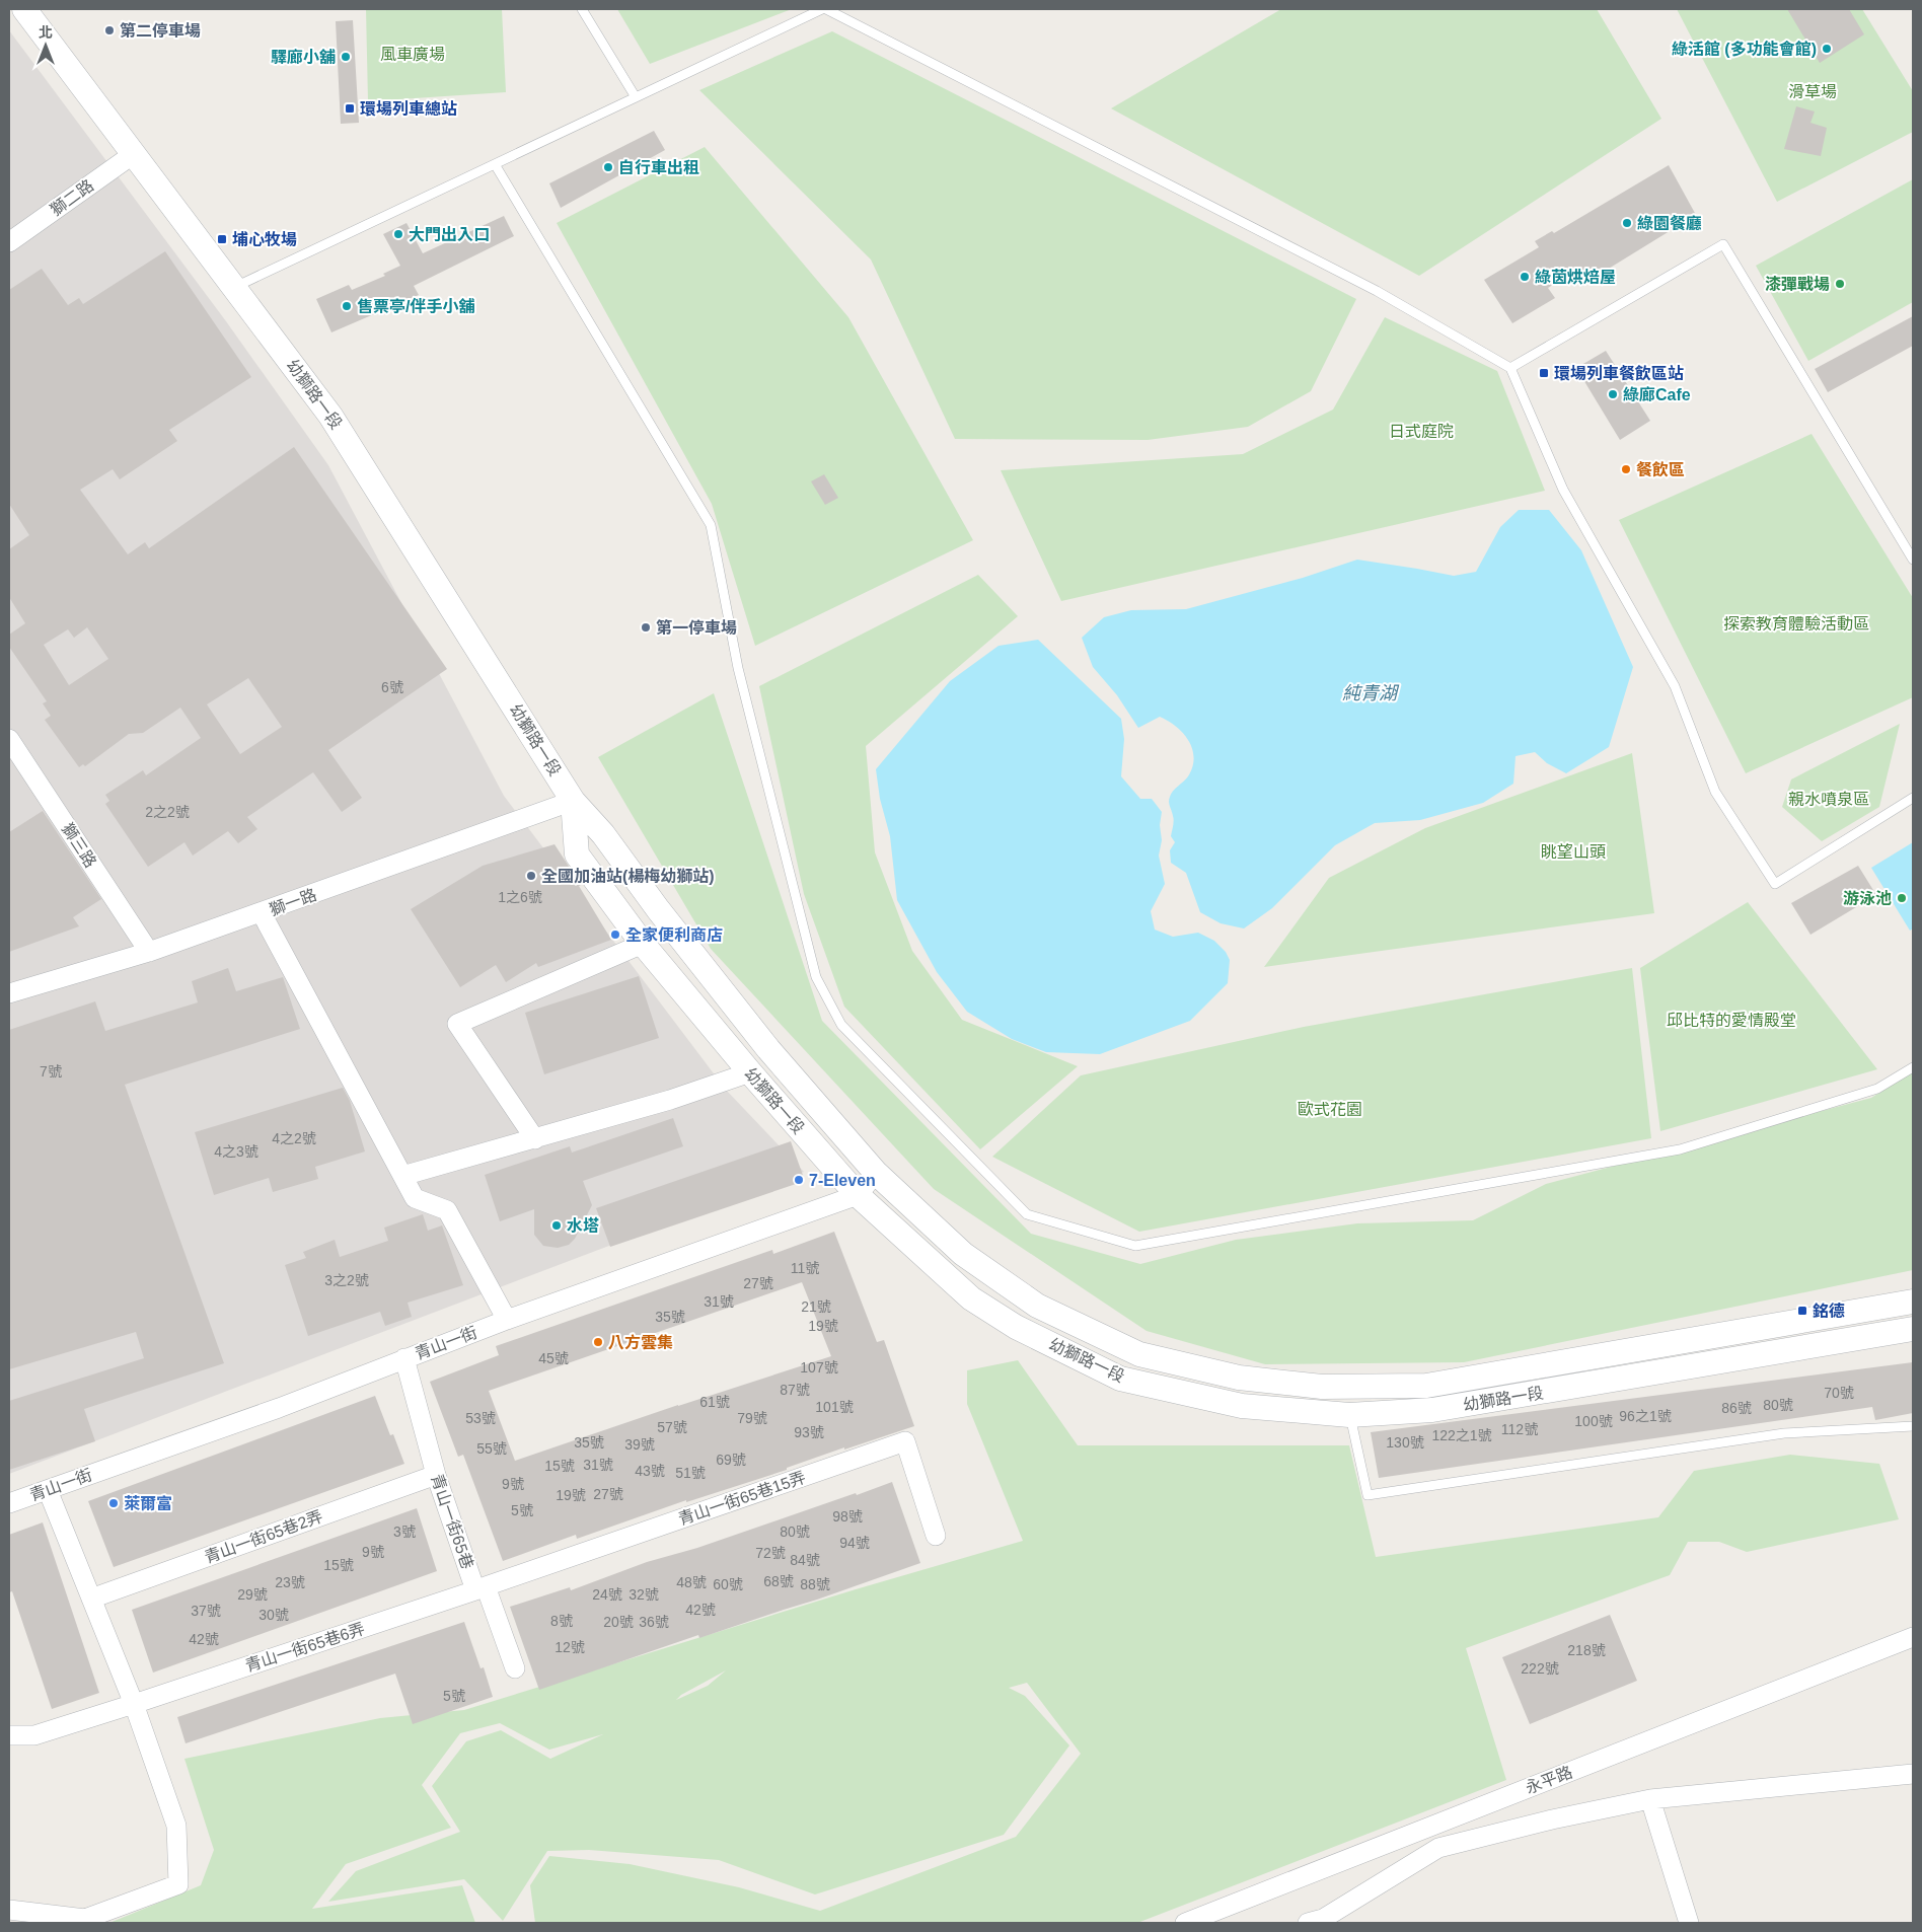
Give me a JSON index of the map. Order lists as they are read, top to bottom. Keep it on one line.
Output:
{"streets":{"street":["獅二路","幼獅路一段","獅三路","獅一路","青山一街","青山一街65巷15弄","青山一街65巷","青山一街65巷2弄","青山一街65巷6弄","永平路"]},"crossings":[["獅二路","幼獅路一段"],["幼獅路一段","獅一路"],["幼獅路一段","青山一街"],["獅三路","獅一路"],["青山一街","青山一街65巷"],["青山一街65巷15弄","青山一街65巷"],["青山一街65巷15弄","青山一街65巷6弄"],["青山一街65巷","青山一街65巷2弄"],["青山一街65巷","青山一街65巷6弄"]],"water":["純青湖"],"parks":["風車廣場","滑草場","日式庭院","探索教育體驗活動區","親水噴泉區","眺望山頭","邱比特的愛情殿堂","歐式花園"],"places":{"other":["第二停車場","綠活館 (多功能會館)","驛廊小舖","自行車出租","綠園餐廳","大門出入口","綠茵烘焙屋","漆彈戰場","售票亭/伴手小舖","綠廊Cafe","餐飲區","第一停車場","全國加油站(楊梅幼獅站)","游泳池","全家便利商店","7-Eleven","水塔","八方雲集","萊爾富"],"transit":["環場列車總站","埔心牧場","環場列車餐飲區站","銘德"]},"house_numbers":["6號","2之2號","1之6號","7號","4之2號","4之3號","11號","3之2號","27號","31號","21號","35號","19號","45號","107號","87號","70號","61號","80號","101號","86號","96之1號","53號","79號","100號","57號","112號","93號","122之1號","35號","130號","39號","55號","69號","31號","15號","43號","51號","9號","27號","19號","5號","98號","3號","80號","94號","9號","72號","84號","15號","68號","23號","48號","60號","88號","29號","24號","32號","42號","37號","30號","8號","20號","36號","42號","12號","218號","222號","5號"],"north":"top"}
